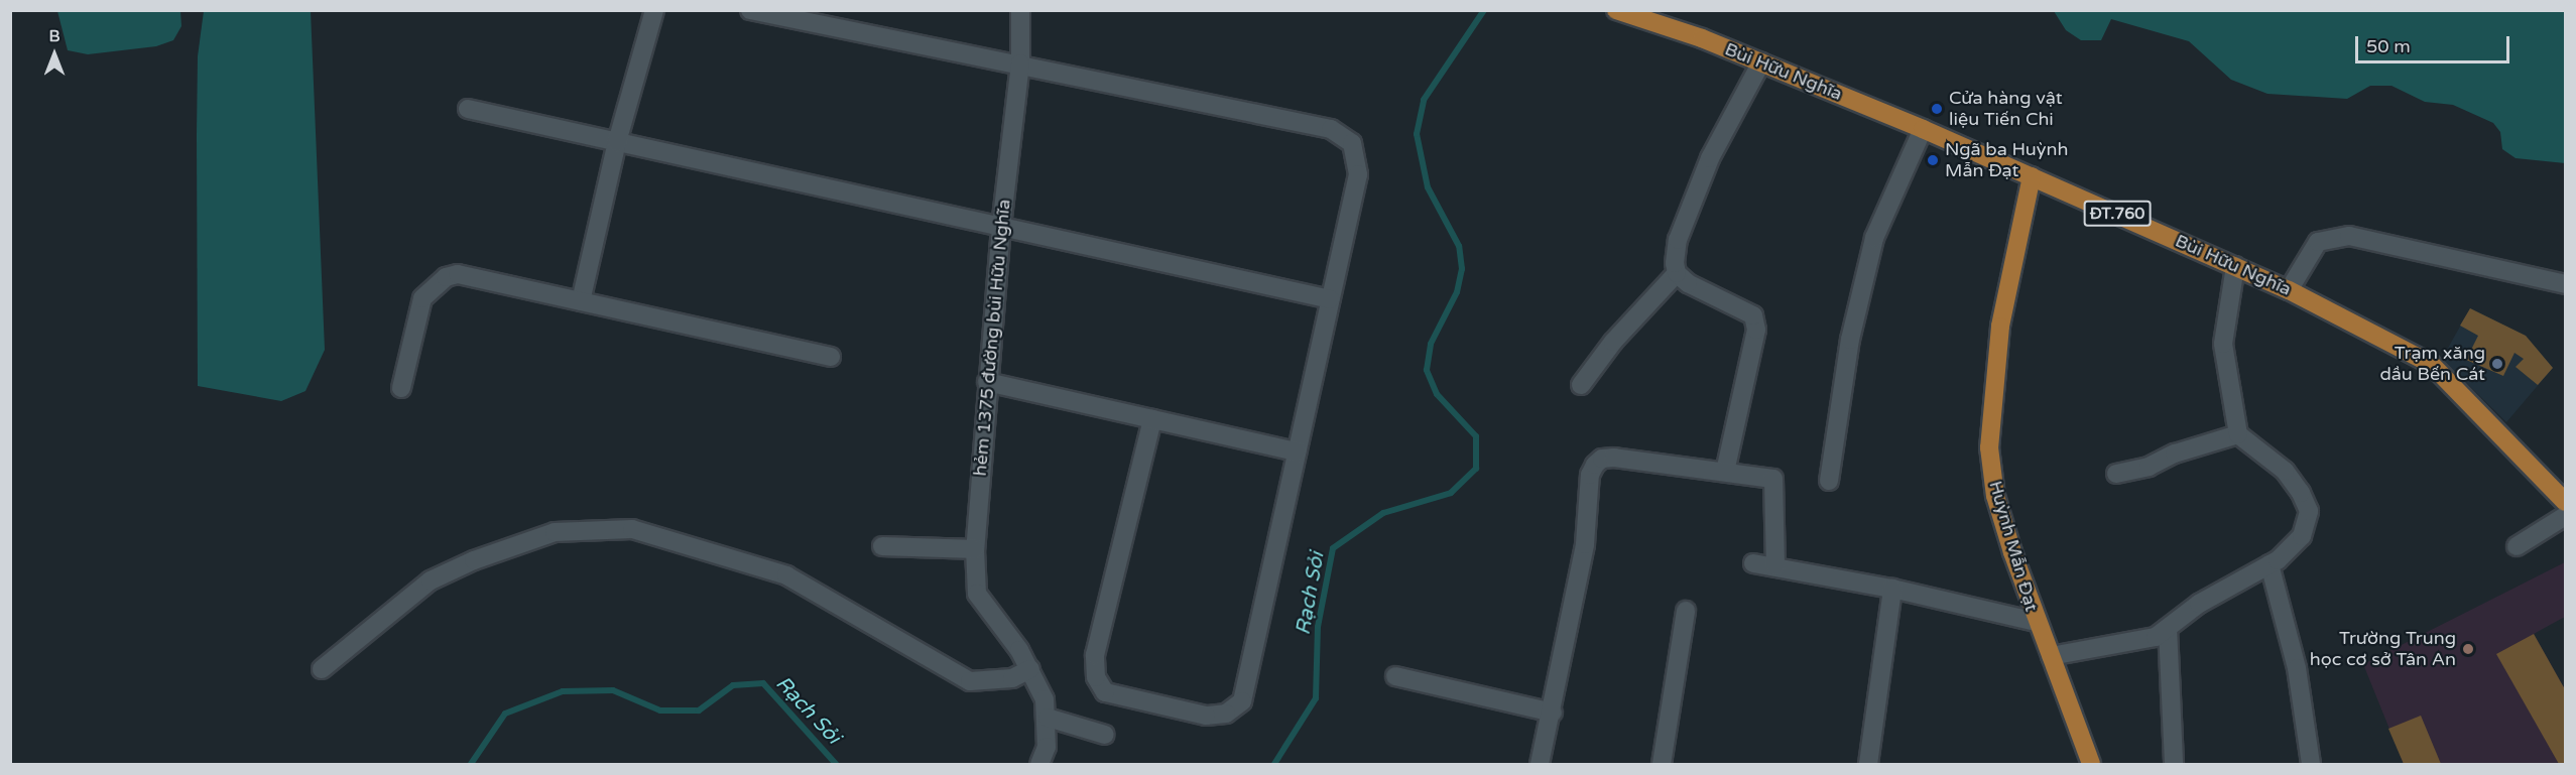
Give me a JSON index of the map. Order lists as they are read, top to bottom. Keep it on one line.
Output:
{"streets":{"main road":["Bùi Hữu Nghĩa","ĐT.760","Huỳnh Mẫn Đạt"],"street":["hẻm 1375 đường bùi Hữu Nghĩa"]},"crossings":[["Bùi Hữu Nghĩa","Huỳnh Mẫn Đạt"]],"water":["Rạch Sỏi"],"places":["Cửa hàng vật liệu Tiến Chi","Ngã ba Huỳnh Mẫn Đạt","Trạm xăng dầu Bến Cát","Trường Trung học cơ sở Tân An"],"scale_bar":"50 m","north":"top"}
